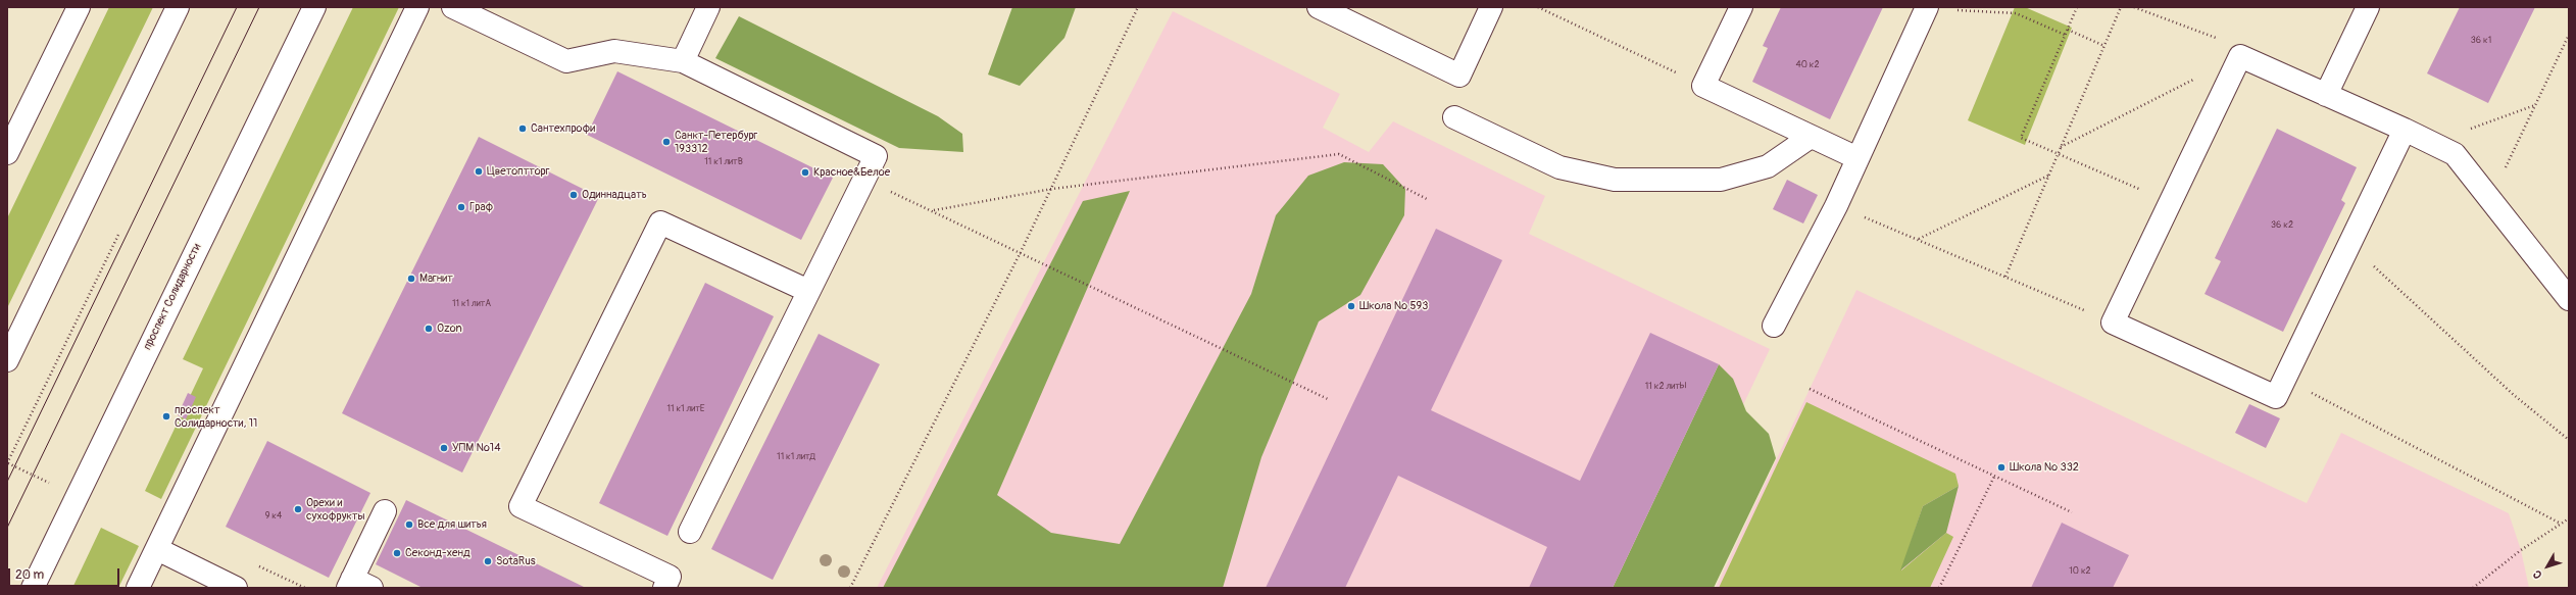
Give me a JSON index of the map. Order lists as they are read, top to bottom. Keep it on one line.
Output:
{"streets":{"main road":["проспект Солидарности"]},"places":["Сантехпрофи","Санкт-Петербург 193312","Цветоптторг","Красное&Белое","Одиннадцать","Граф","Магнит","Школа № 593","Ozon","проспект Солидарности, 11","УПМ №14","Школа № 332","Орехи и сухофрукты","Все для шитья","Секонд-хенд","SotaRus"],"house_numbers":["36 к1","40 к2","11 к1 литВ","36 к2","11 к1 литА","11 к2 литЫ","11 к1 литЕ","11 к1 литД","9 к4","10 к2"],"scale_bar":"20 m","north":"bottom left"}
